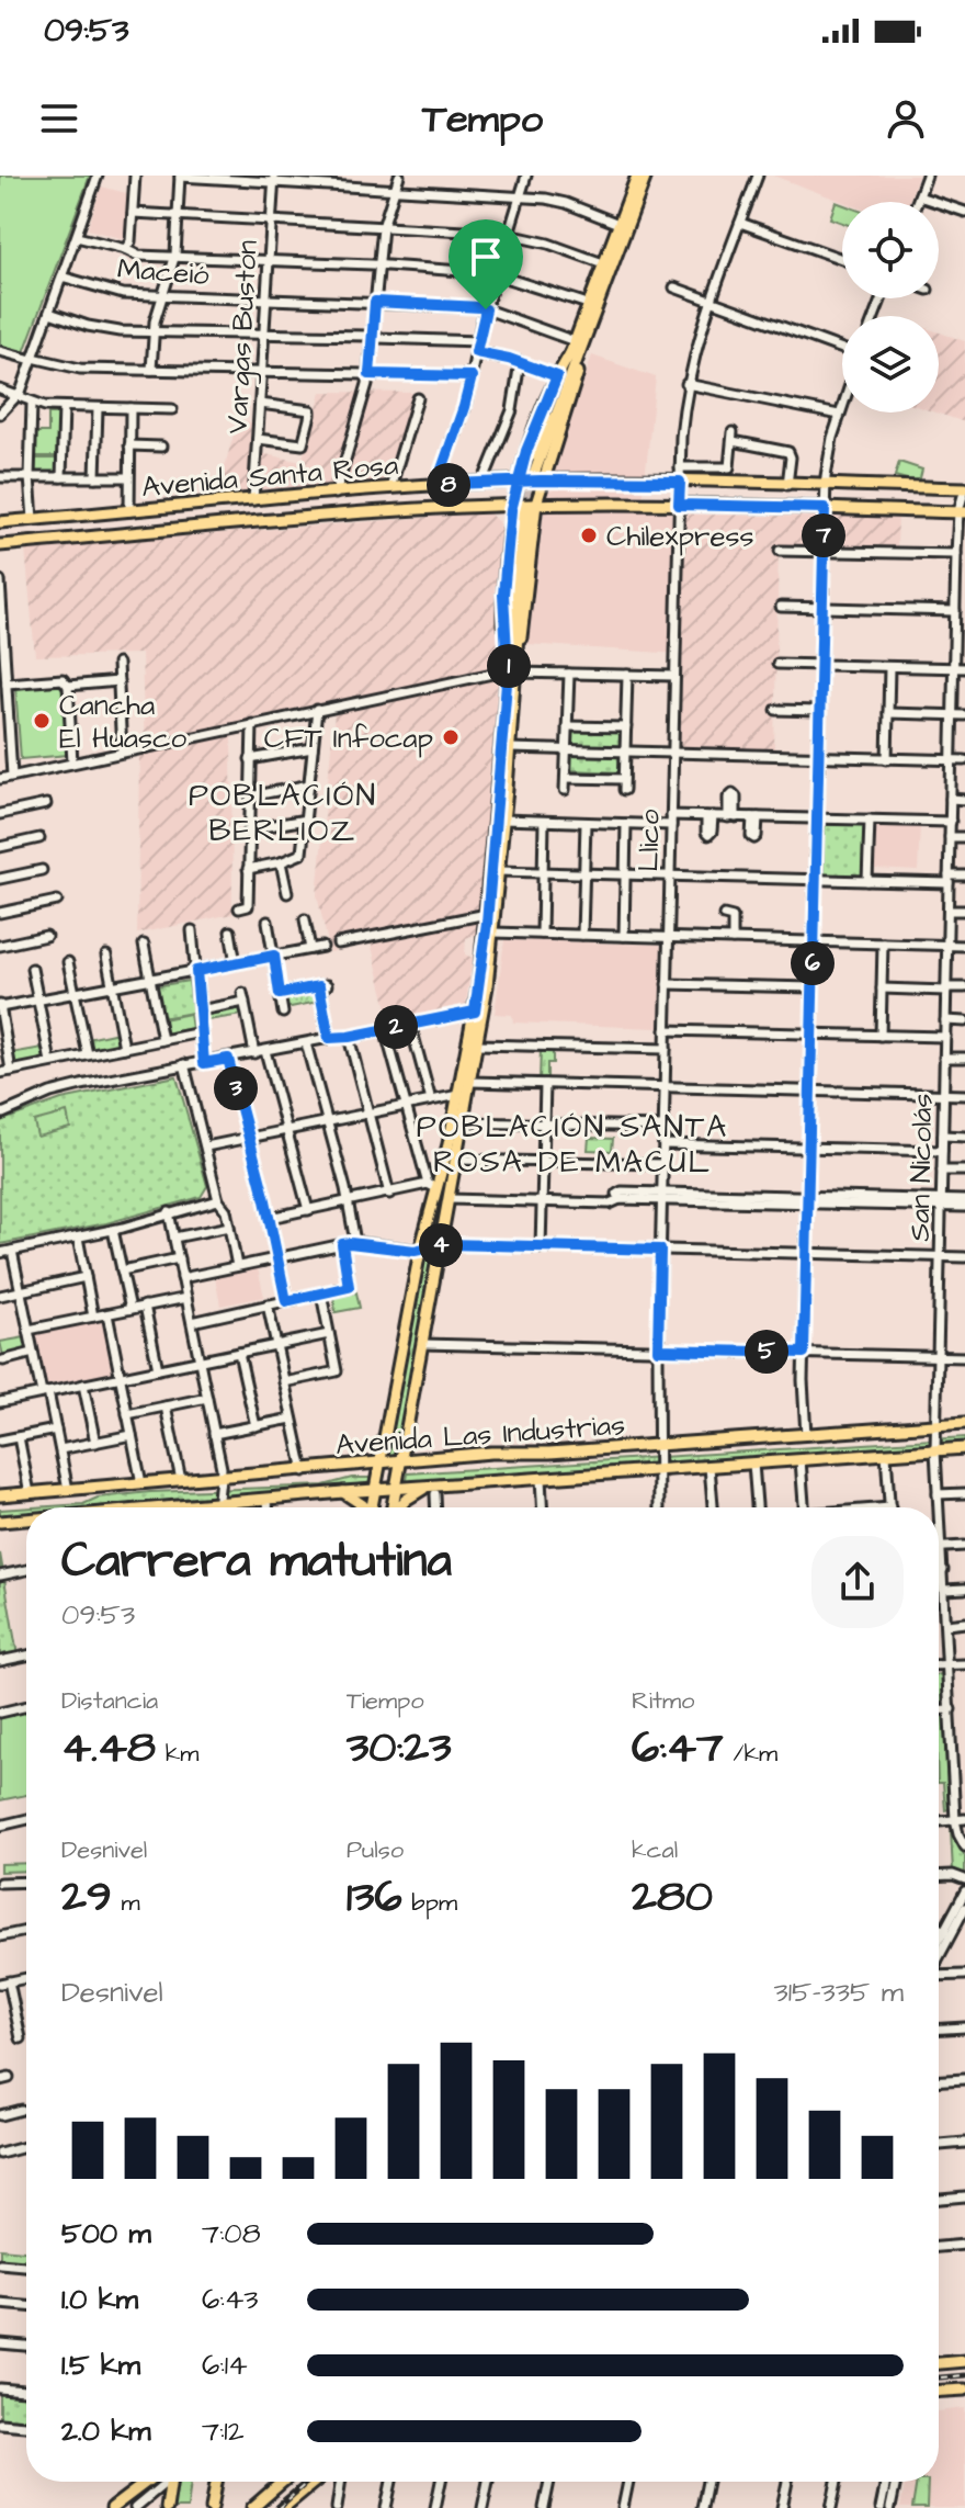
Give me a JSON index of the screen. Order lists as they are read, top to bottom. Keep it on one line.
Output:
{"streets":{"main road":["Avenida Santa Rosa","Avenida Las Industrias"],"street":["Maceió","Vargas Buston","Llico","San Nicolás"]},"crossings":[["Maceió","Vargas Buston"],["Vargas Buston","Avenida Santa Rosa"],["Avenida Santa Rosa","Llico"],["Avenida Santa Rosa","San Nicolás"],["Llico","Avenida Las Industrias"],["San Nicolás","Avenida Las Industrias"]],"districts":["POBLACIÓN BERLIOZ","POBLACIÓN SANTA ROSA DE MACUL"],"places":["Chilexpress","Cancha El Huasco","CFT Infocap"],"page":{"status":"09:53","header":"Tempo","pins":["8","7","1","6","2","3","4","5"],"heading":["Carrera matutina","09:53"],"stats":[["Distancia","4.48 km"],["Tiempo","30:23"],["Ritmo","6:47 /km"],["Desnivel","29 m"],["Pulso","136 bpm"],["kcal","280"]],"chart":["Desnivel","315–335 m"],"list":[{"name":"500 m","note":"7:08"},{"name":"1.0 km","note":"6:43"},{"name":"1.5 km","note":"6:14"},{"name":"2.0 km","note":"7:12"}]}}
